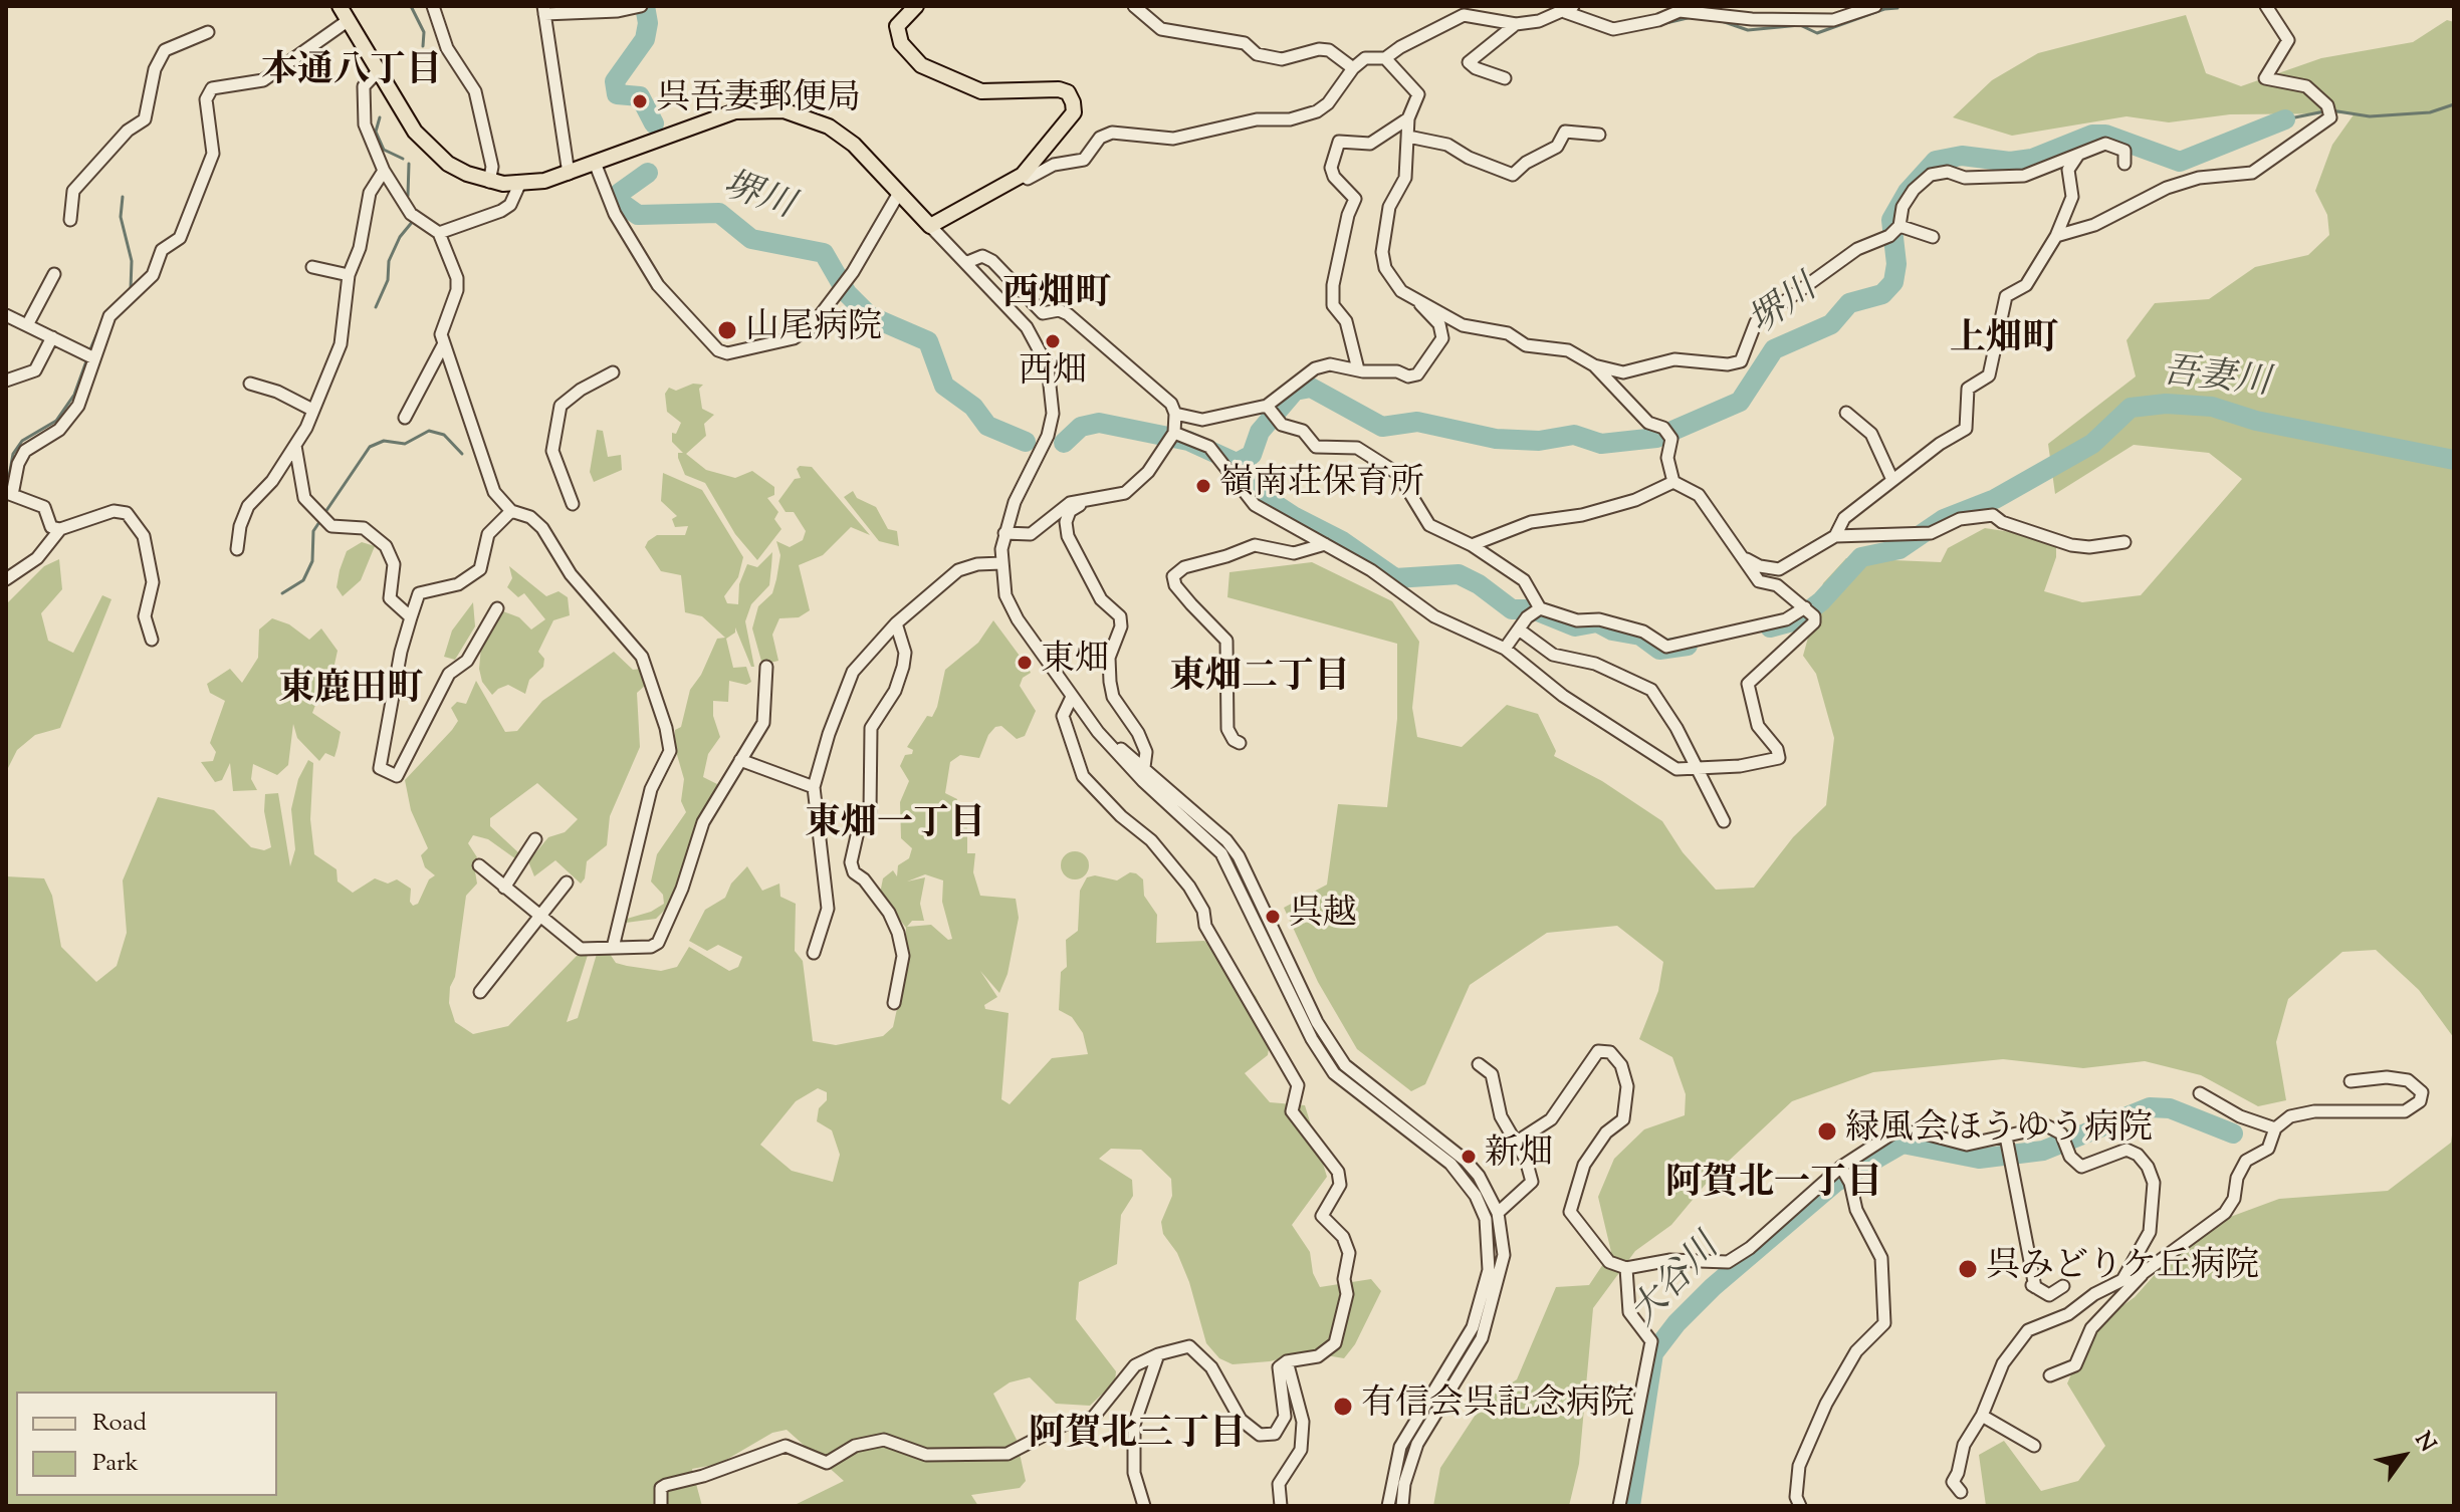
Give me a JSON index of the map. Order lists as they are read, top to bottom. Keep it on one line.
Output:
{"districts":["本通八丁目","西畑町","上畑町","東畑二丁目","東鹿田町","東畑一丁目","阿賀北一丁目","阿賀北三丁目"],"water":["堺川","吾妻川","大谷川"],"places":["呉吾妻郵便局","山尾病院","西畑","嶺南荘保育所","東畑","呉越","緑風会ほうゆう病院","新畑","呉みどりケ丘病院","有信会呉記念病院"],"legend":["Road","Park"],"north":"top right"}
